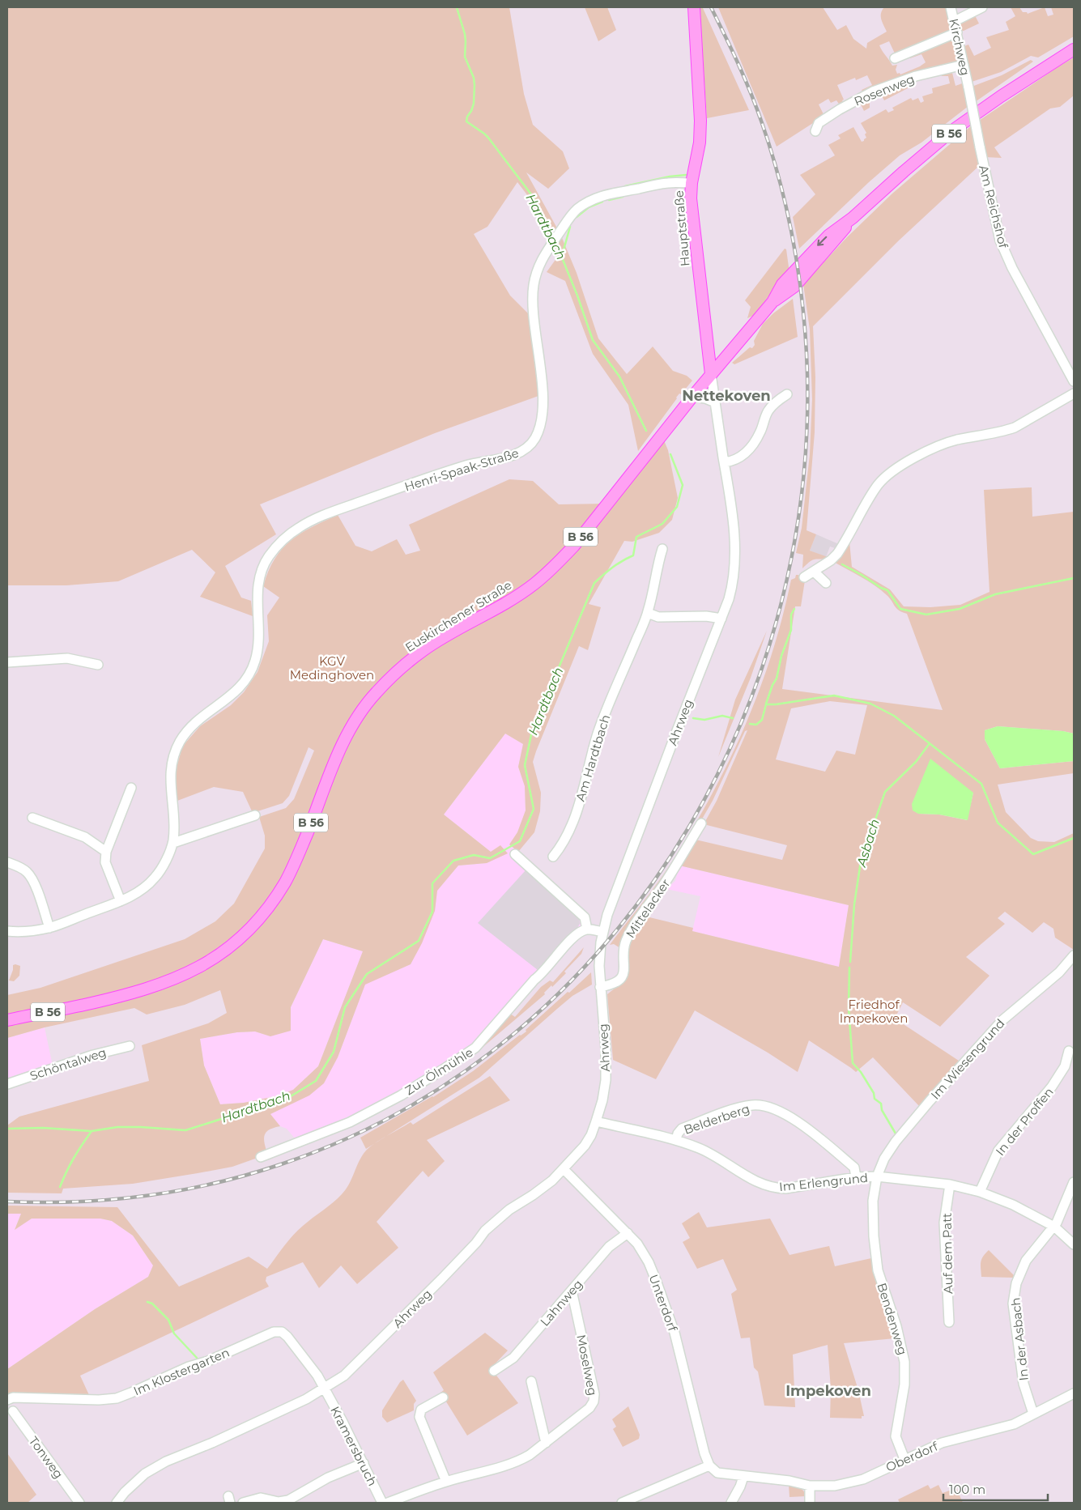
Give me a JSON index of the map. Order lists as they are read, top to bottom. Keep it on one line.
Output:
{"streets":{"main road":["B 56","Hauptstraße","Euskirchener Straße"],"street":["Kirchweg","Rosenweg","Am Reichshof","Henri-Spaak-Straße","Ahrweg","Am Hardtbach","Mittelacker","Im Wiesengrund","Schöntalweg","Zur Ölmühle","Belderberg","In der Proffen","Im Erlengrund","Auf dem Patt","Lahnweg","Unterdorf","Bendenweg","In der Asbach","Moselweg","Im Klostergarten","Kramersbruch","Oberdorf","Tonweg"]},"crossings":[["Kirchweg","Rosenweg"],["Kirchweg","Am Reichshof"],["Hauptstraße","Henri-Spaak-Straße"],["Hauptstraße","Euskirchener Straße"],["Hauptstraße","Ahrweg"],["Euskirchener Straße","Ahrweg"],["Ahrweg","Mittelacker"],["Ahrweg","Im Erlengrund"],["Ahrweg","Unterdorf"],["Ahrweg","Im Klostergarten"],["Ahrweg","Kramersbruch"],["Im Wiesengrund","Im Erlengrund"],["Im Wiesengrund","Bendenweg"],["Belderberg","Im Erlengrund"],["In der Proffen","Im Erlengrund"],["Im Erlengrund","Auf dem Patt"],["Im Erlengrund","Bendenweg"],["Im Erlengrund","In der Asbach"],["Lahnweg","Unterdorf"],["Lahnweg","Moselweg"],["Unterdorf","Oberdorf"],["Bendenweg","Oberdorf"],["In der Asbach","Oberdorf"],["Im Klostergarten","Kramersbruch"]],"districts":["Nettekoven","Impekoven"],"water":["Hardtbach","Asbach"],"parks":["KGV Medinghoven","Friedhof Impekoven"],"scale_bar":"100 m"}
